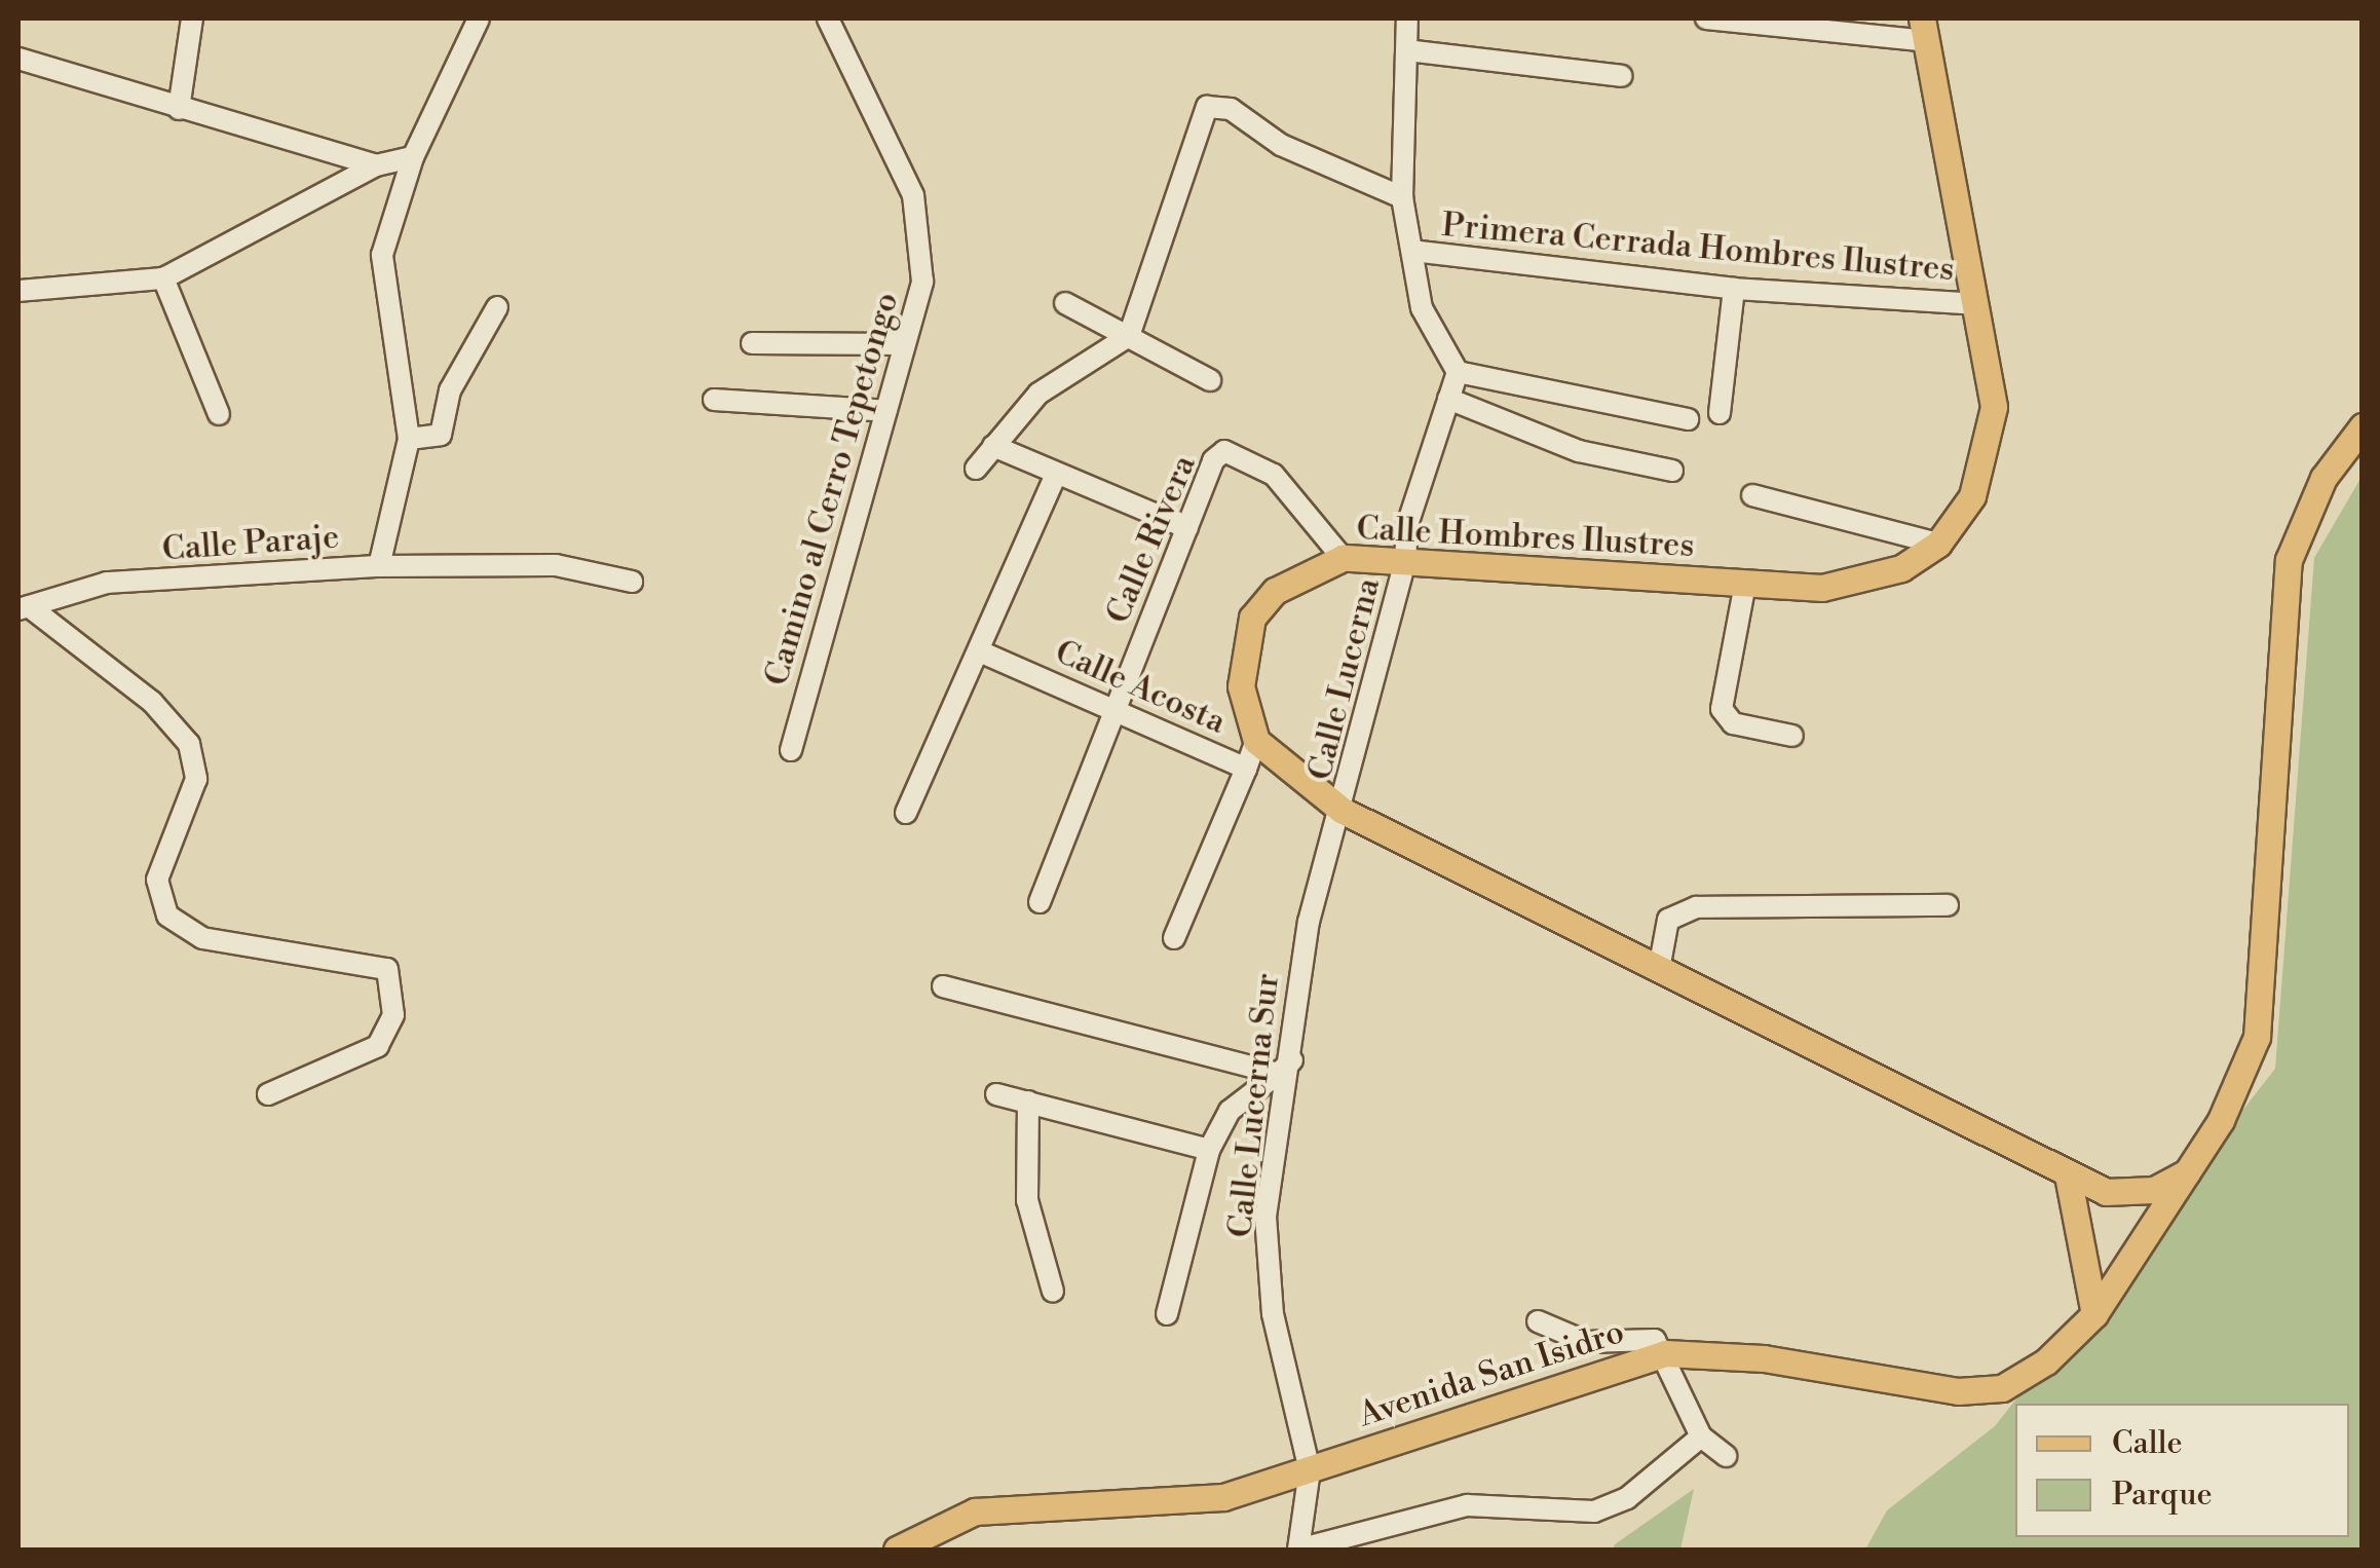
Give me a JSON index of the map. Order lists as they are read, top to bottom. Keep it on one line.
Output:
{"streets":{"main road":["Calle Hombres Ilustres","Avenida San Isidro"],"street":["Primera Cerrada Hombres Ilustres","Camino al Cerro Tepetongo","Calle Rivera","Calle Paraje","Calle Lucerna","Calle Acosta","Calle Lucerna Sur"]},"crossings":[["Primera Cerrada Hombres Ilustres","Calle Hombres Ilustres"],["Calle Hombres Ilustres","Calle Rivera"],["Calle Hombres Ilustres","Calle Lucerna"],["Calle Hombres Ilustres","Calle Acosta"],["Calle Rivera","Calle Acosta"],["Calle Lucerna","Calle Lucerna Sur"],["Calle Lucerna Sur","Avenida San Isidro"]],"legend":["Calle","Parque"]}
